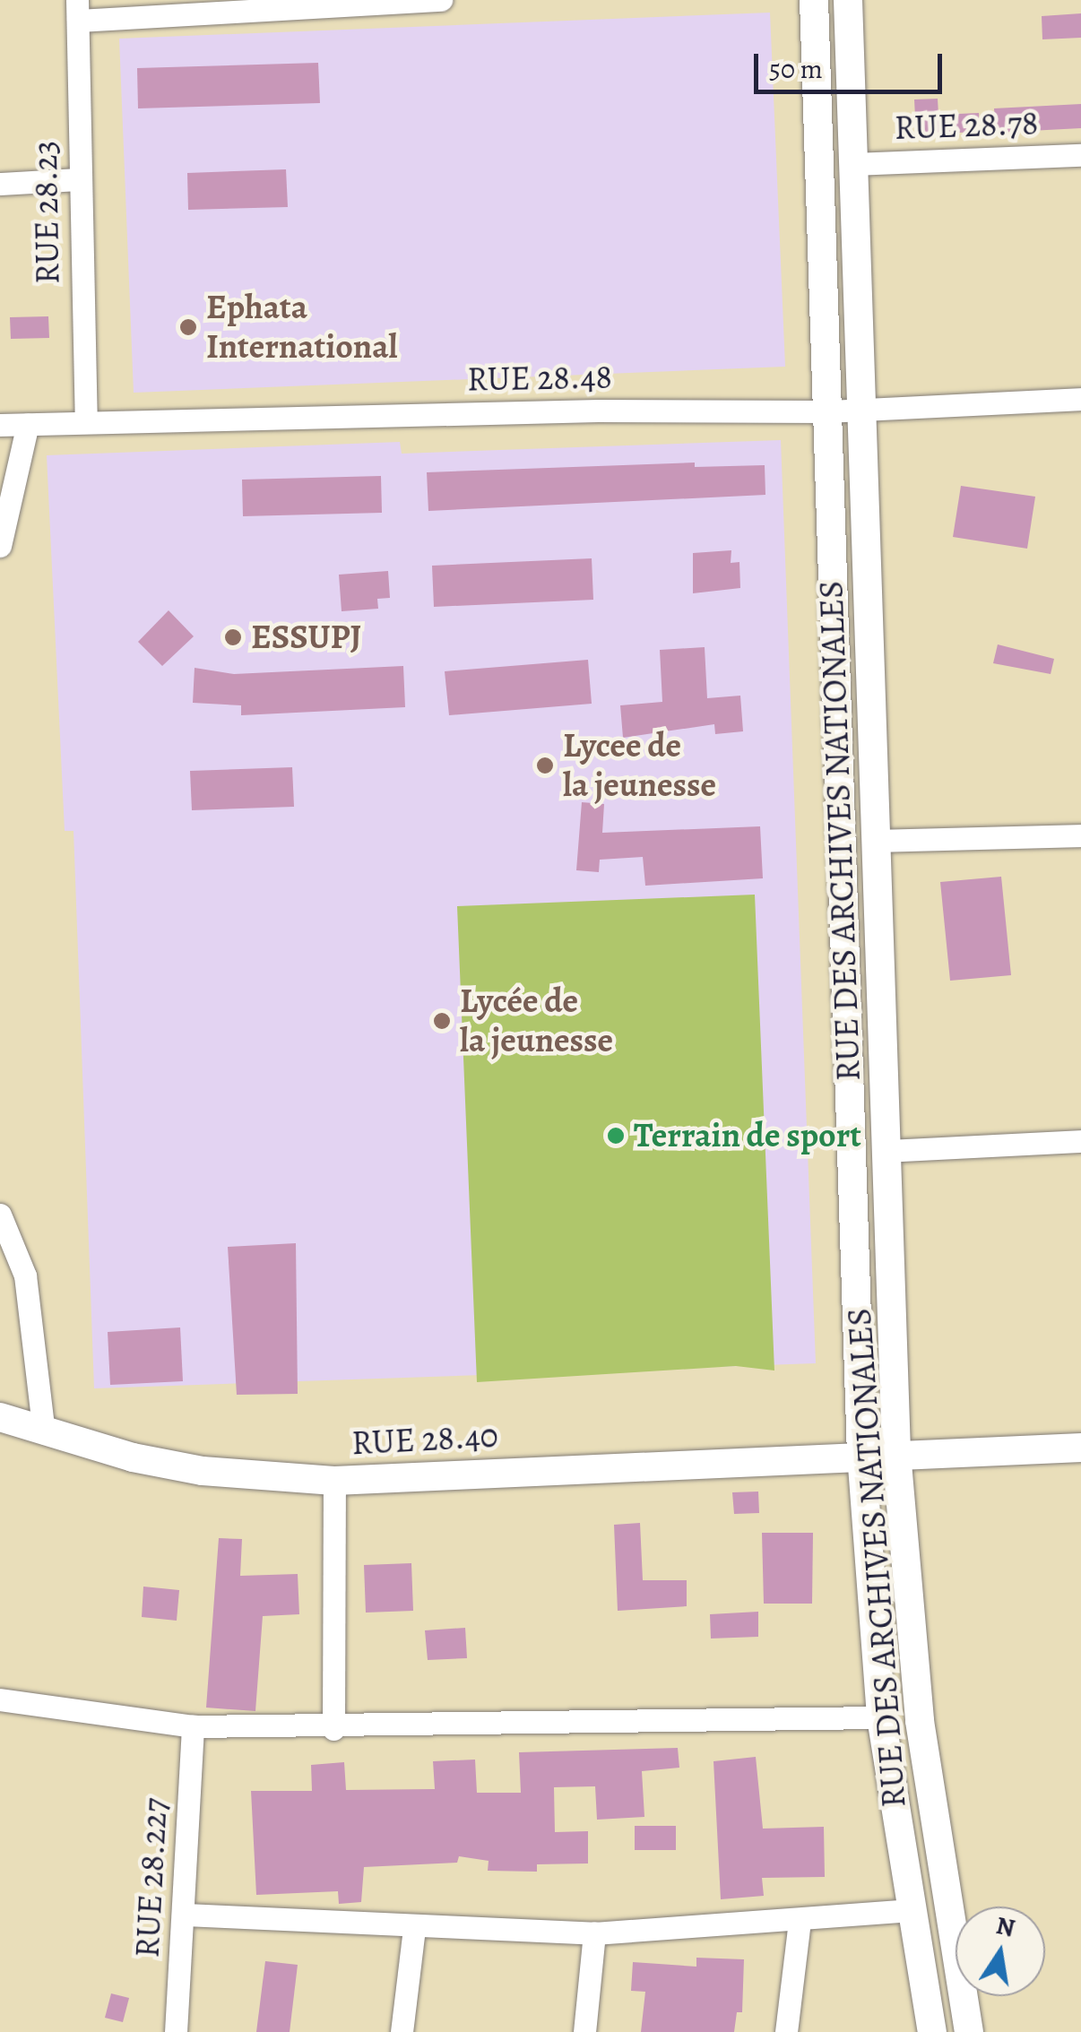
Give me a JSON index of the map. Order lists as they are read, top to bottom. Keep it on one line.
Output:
{"streets":{"street":["RUE 28.78","RUE 28.23","RUE 28.48","RUE DES ARCHIVES NATIONALES","RUE 28.40","RUE 28.227"]},"crossings":[["RUE 28.78","RUE DES ARCHIVES NATIONALES"],["RUE 28.23","RUE 28.48"],["RUE 28.48","RUE DES ARCHIVES NATIONALES"],["RUE DES ARCHIVES NATIONALES","RUE 28.40"]],"places":["Ephata International","ESSUPJ","Lycee de la jeunesse","Lycée de la jeunesse","Terrain de sport"],"scale_bar":"50 m","north":"top"}
